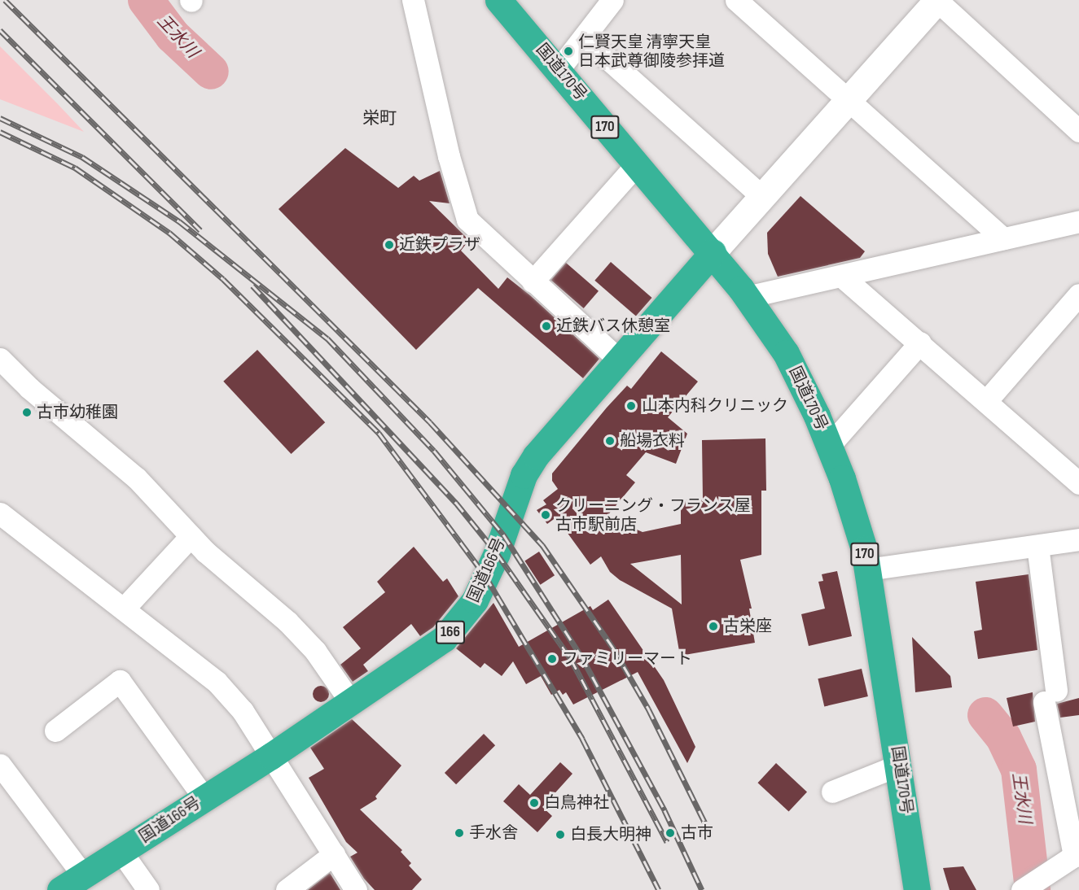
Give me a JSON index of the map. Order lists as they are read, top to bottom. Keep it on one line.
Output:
{"streets":{"highway":["国道170号","170","国道166号","166"]},"crossings":[["国道170号","国道166号"]],"districts":["栄町"],"water":["王水川"],"places":["仁賢天皇 清寧天皇 日本武尊御陵参拝道","近鉄プラザ","近鉄バス休憩室","山本内科クリニック","古市幼稚園","船場衣料","クリーニング・フランス屋 古市駅前店","古栄座","ファミリーマート","白鳥神社","手水舎","古市","白長大明神"]}
